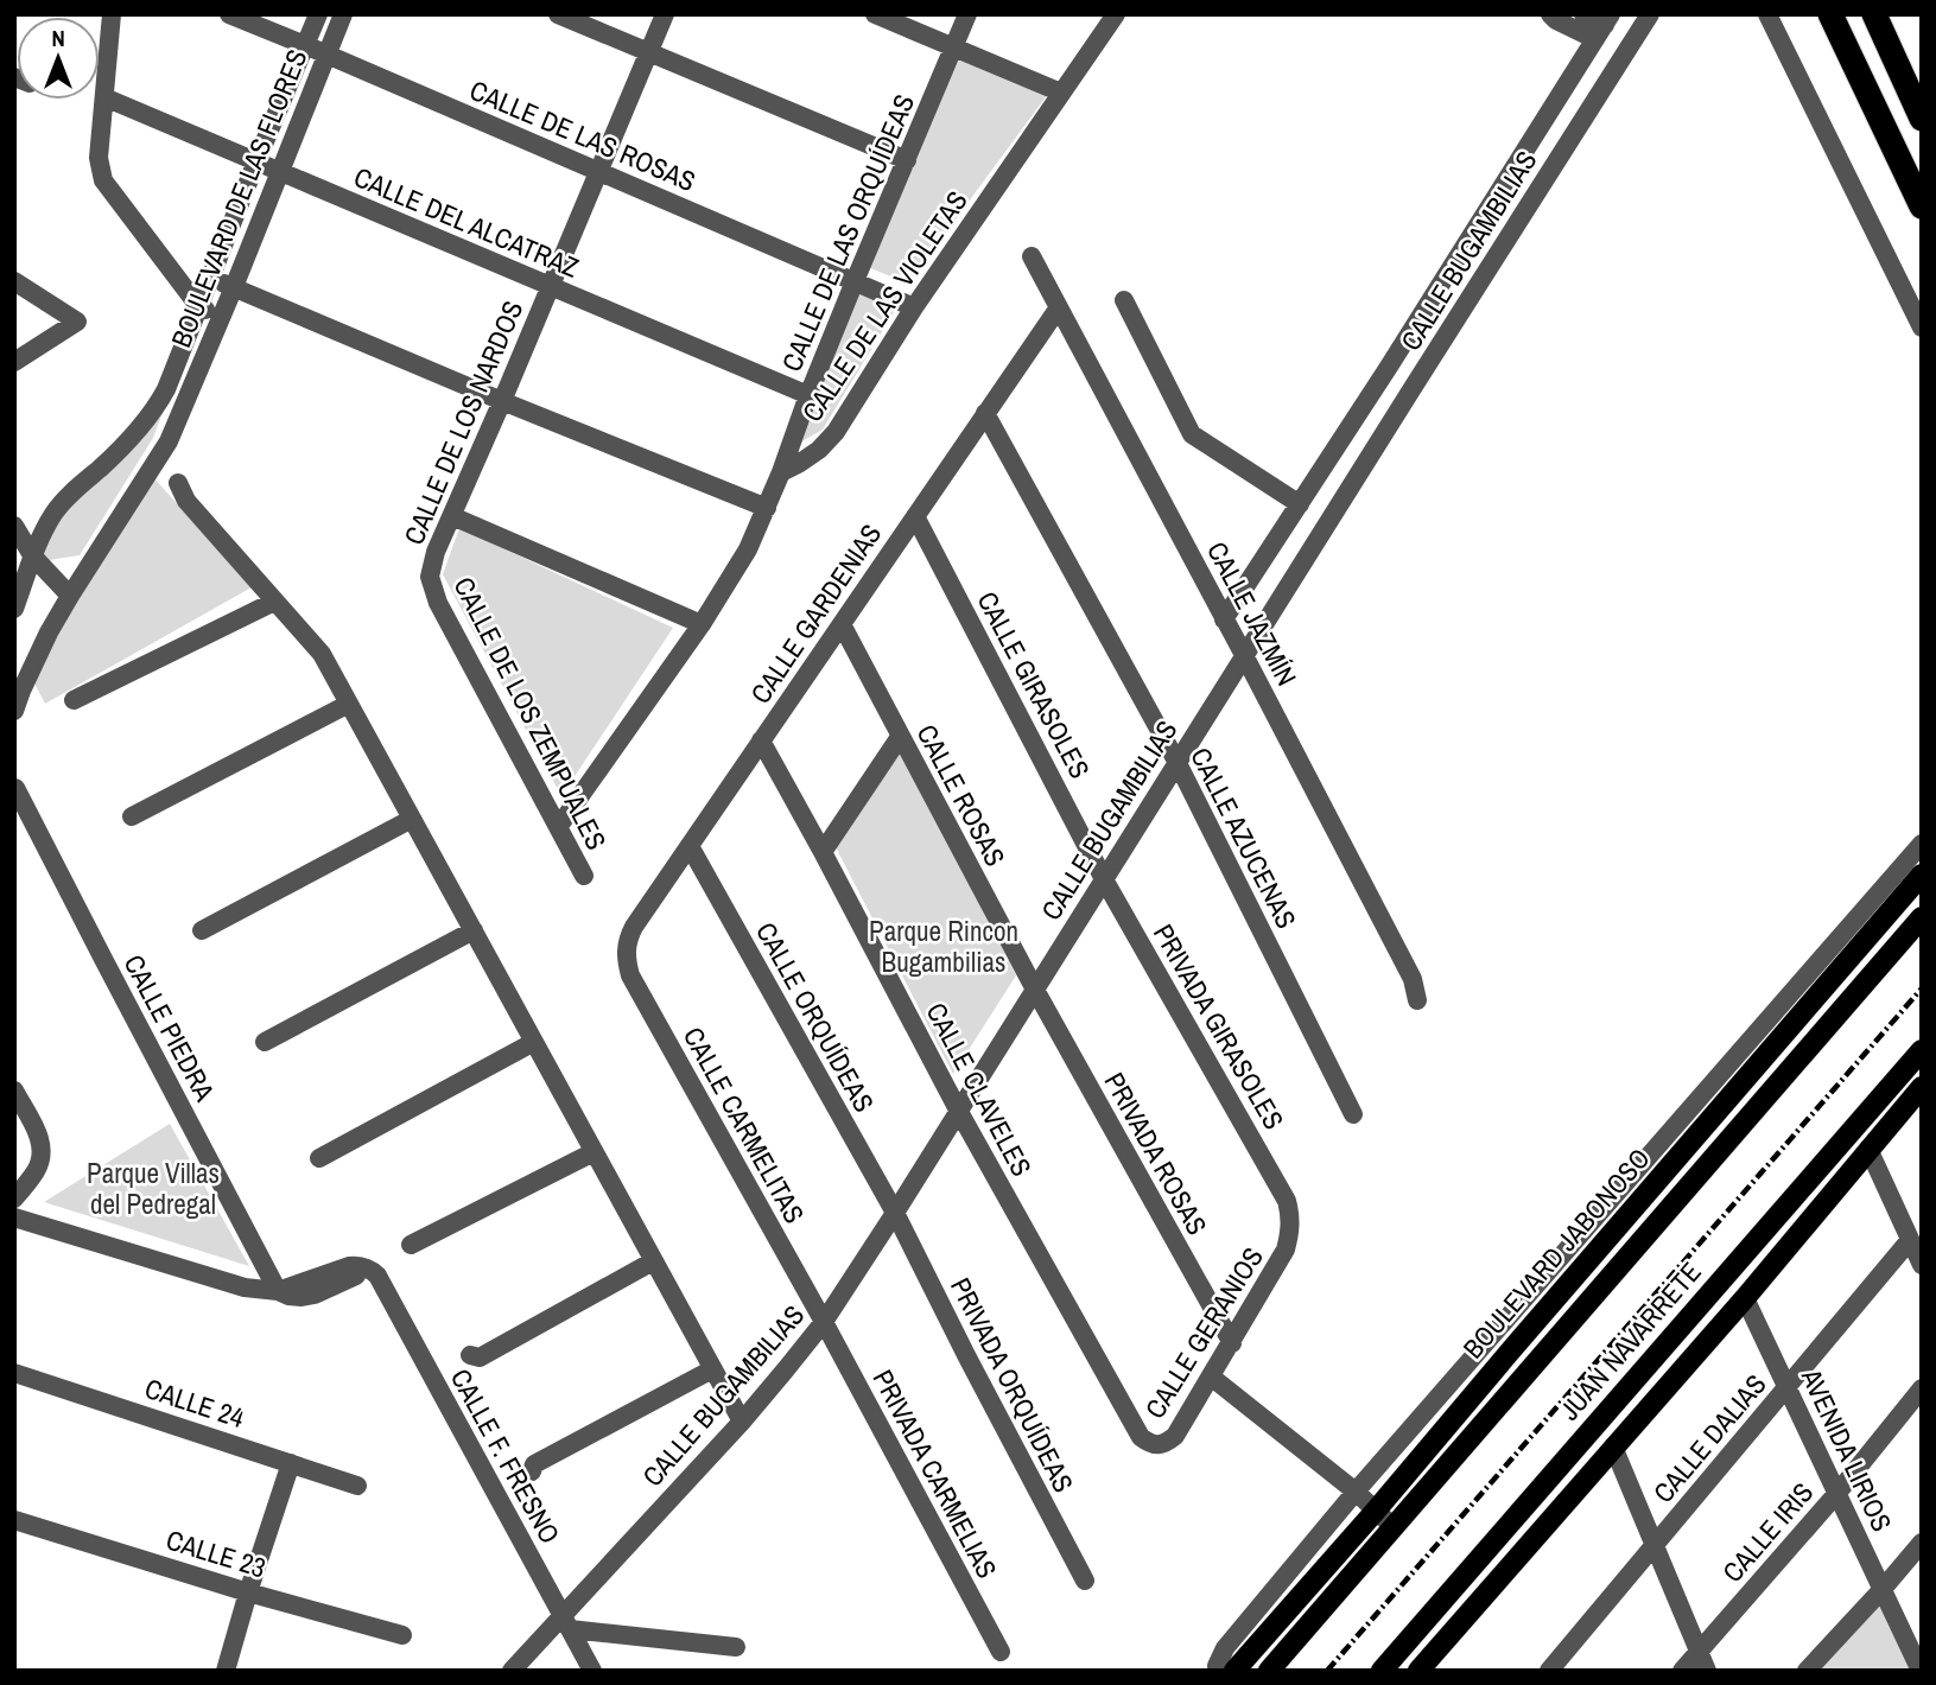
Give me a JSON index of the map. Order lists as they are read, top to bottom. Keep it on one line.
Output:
{"streets":{"main road":["BOULEVARD JABONOSO","JUAN NAVARRETE"],"street":["CALLE DE LAS ROSAS","BOULEVARD DE LAS FLORES","CALLE DEL ALCATRAZ","CALLE DE LAS ORQUÍDEAS","CALLE BUGAMBILIAS","CALLE DE LAS VIOLETAS","CALLE DE LOS NARDOS","CALLE GARDENIAS","CALLE JAZMÍN","CALLE GIRASOLES","CALLE DE LOS ZEMPUALES","CALLE ROSAS","CALLE AZUCENAS","CALLE ORQUÍDEAS","PRIVADA GIRASOLES","CALLE PIEDRA","CALLE CLAVELES","CALLE CARMELITAS","PRIVADA ROSAS","CALLE GERANIOS","PRIVADA ORQUÍDEAS","CALLE 24","CALLE DALIAS","AVENIDA LIRIOS","CALLE F. FRESNO","PRIVADA CARMELIAS","CALLE IRIS","CALLE 23"]},"crossings":[["CALLE DE LAS ROSAS","BOULEVARD DE LAS FLORES"],["CALLE DE LAS ROSAS","CALLE DE LAS ORQUÍDEAS"],["CALLE DE LAS ROSAS","CALLE DE LAS VIOLETAS"],["CALLE DE LAS ROSAS","CALLE DE LOS NARDOS"],["BOULEVARD DE LAS FLORES","CALLE DEL ALCATRAZ"],["CALLE DEL ALCATRAZ","CALLE DE LAS ORQUÍDEAS"],["CALLE DEL ALCATRAZ","CALLE DE LOS NARDOS"],["CALLE DE LAS ORQUÍDEAS","CALLE DE LAS VIOLETAS"],["CALLE BUGAMBILIAS","CALLE JAZMÍN"],["CALLE BUGAMBILIAS","CALLE GIRASOLES"],["CALLE BUGAMBILIAS","CALLE ROSAS"],["CALLE BUGAMBILIAS","CALLE AZUCENAS"],["CALLE BUGAMBILIAS","CALLE ORQUÍDEAS"],["CALLE BUGAMBILIAS","PRIVADA GIRASOLES"],["CALLE BUGAMBILIAS","CALLE CLAVELES"],["CALLE BUGAMBILIAS","CALLE CARMELITAS"],["CALLE BUGAMBILIAS","PRIVADA ROSAS"],["CALLE BUGAMBILIAS","PRIVADA ORQUÍDEAS"],["CALLE BUGAMBILIAS","CALLE F. FRESNO"],["CALLE BUGAMBILIAS","PRIVADA CARMELIAS"],["CALLE DE LOS NARDOS","CALLE DE LOS ZEMPUALES"],["CALLE GARDENIAS","CALLE JAZMÍN"],["CALLE GARDENIAS","CALLE GIRASOLES"],["CALLE GARDENIAS","CALLE ROSAS"],["CALLE GARDENIAS","CALLE AZUCENAS"],["CALLE GARDENIAS","CALLE ORQUÍDEAS"],["CALLE GARDENIAS","CALLE CLAVELES"],["CALLE GARDENIAS","CALLE CARMELITAS"],["CALLE GIRASOLES","PRIVADA GIRASOLES"],["CALLE ROSAS","PRIVADA ROSAS"],["CALLE ORQUÍDEAS","PRIVADA ORQUÍDEAS"],["PRIVADA GIRASOLES","CALLE GERANIOS"],["CALLE PIEDRA","CALLE F. FRESNO"],["CALLE CLAVELES","CALLE GERANIOS"],["CALLE CARMELITAS","PRIVADA CARMELIAS"],["PRIVADA ROSAS","CALLE GERANIOS"],["CALLE DALIAS","AVENIDA LIRIOS"],["AVENIDA LIRIOS","CALLE IRIS"]],"parks":["Parque Rincon Bugambilias","Parque Villas del Pedregal"],"north":"top"}
